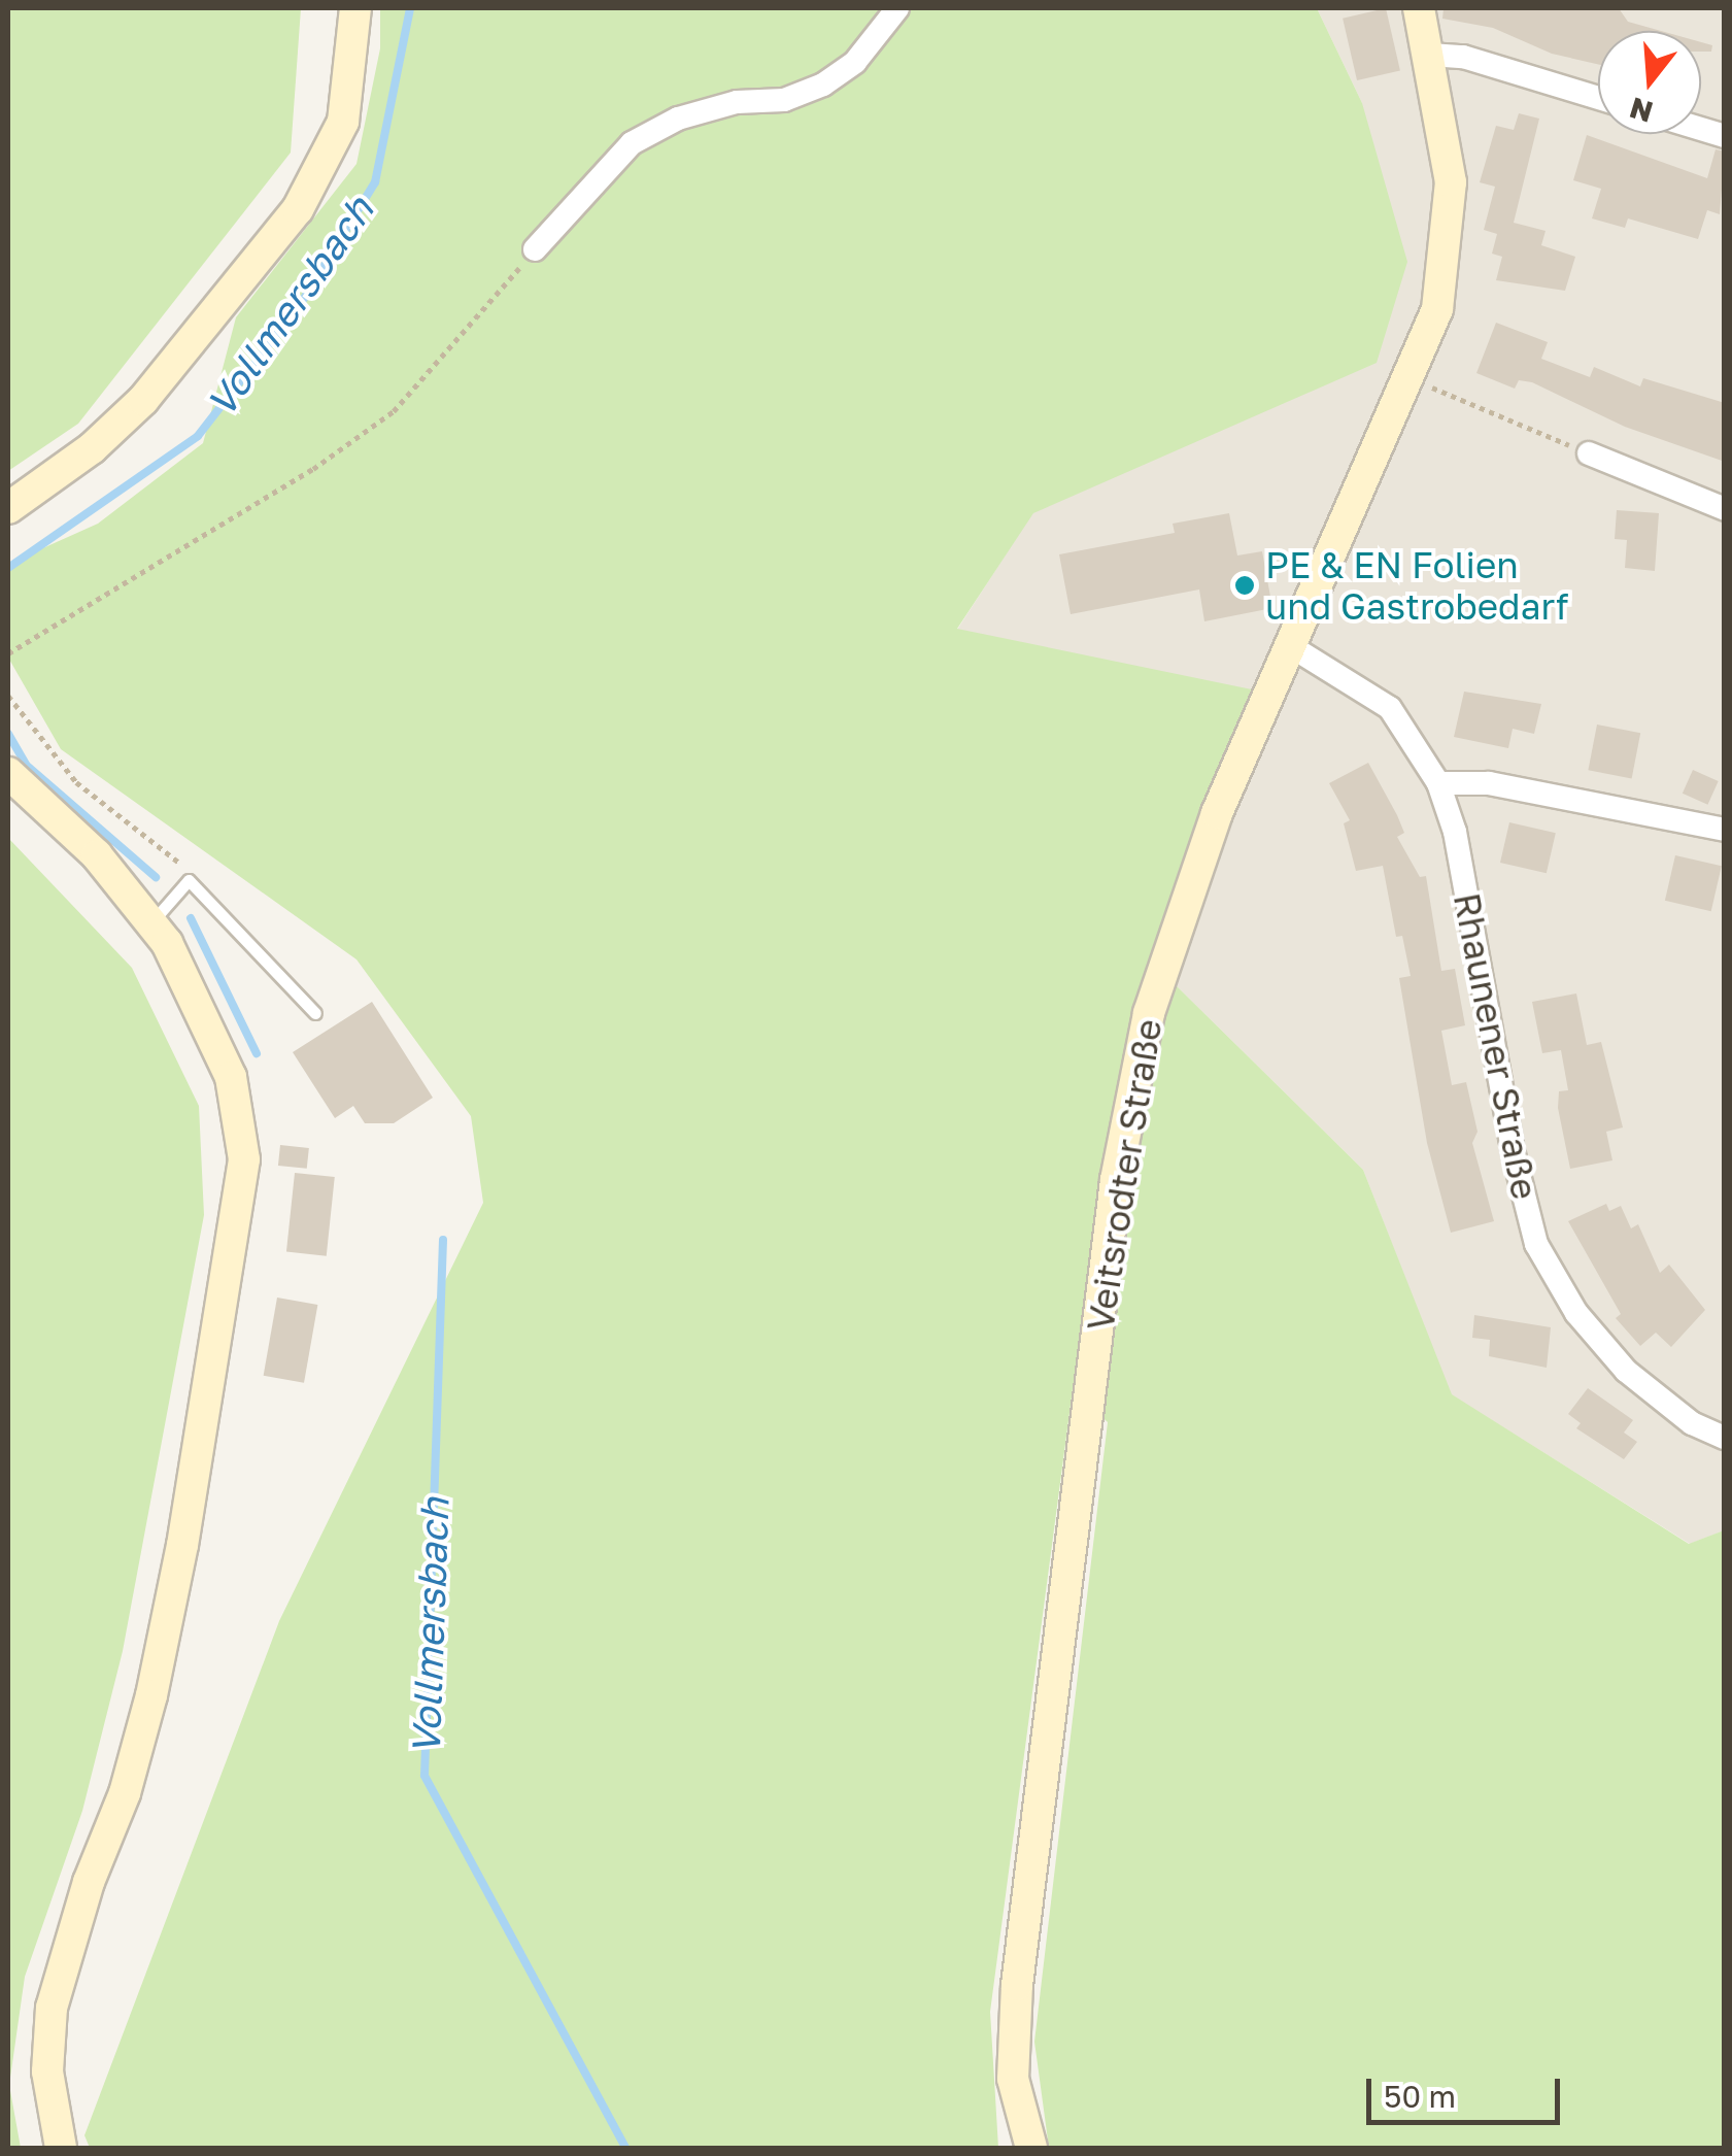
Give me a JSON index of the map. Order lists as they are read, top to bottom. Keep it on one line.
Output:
{"streets":{"street":["Rhaunener Straße","Veitsrodter Straße"]},"crossings":[["Rhaunener Straße","Veitsrodter Straße"]],"water":["Vollmersbach"],"places":["PE & EN Folien und Gastrobedarf"],"scale_bar":"50 m","north":"bottom"}
